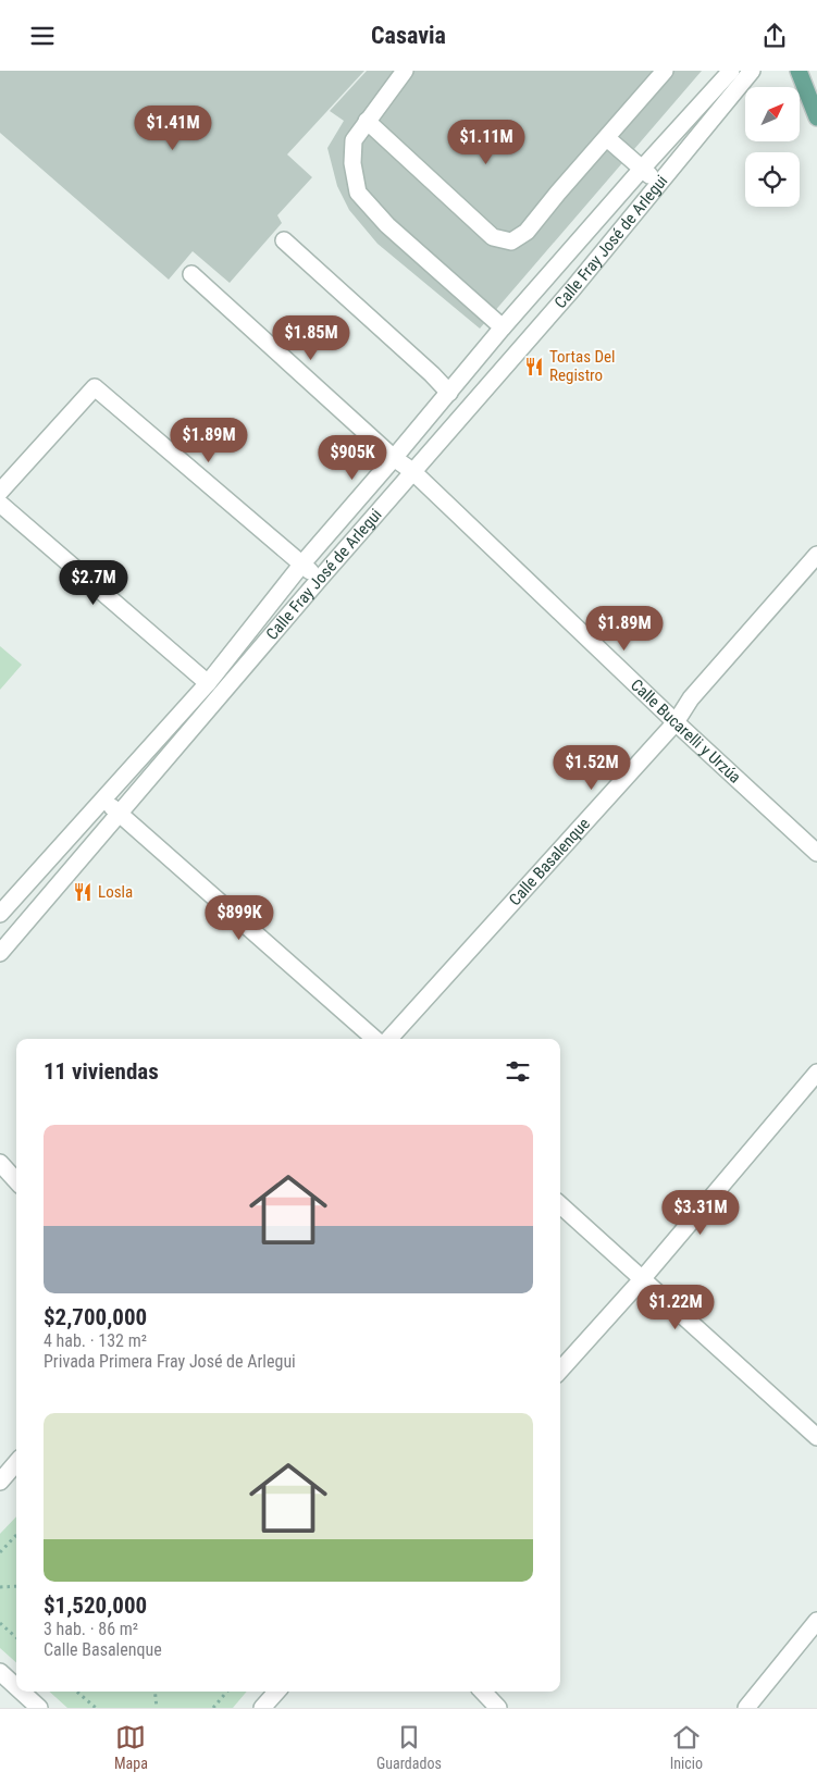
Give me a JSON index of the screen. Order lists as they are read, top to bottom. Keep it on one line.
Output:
{"streets":{"street":["Calle Fray José de Arlegui","Calle Bucarelli y Urzúa","Calle Basalenque"]},"crossings":[["Calle Fray José de Arlegui","Calle Bucarelli y Urzúa"],["Calle Bucarelli y Urzúa","Calle Basalenque"]],"places":{"restaurant":["Tortas Del Registro","Losla"]},"north":"top right","page":{"header":"Casavia","price":["$1.41M","$1.11M","$1.85M","$1.89M","$905K","$2.7M","$1.89M","$1.52M","$899K","$3.31M","$1.22M"],"heading":"11 viviendas","list":[{"name":"$2,700,000","note":"4 hab. · 132 m² · Privada Primera Fray José de Arlegui"},{"name":"$1,520,000","note":"3 hab. · 86 m² · Calle Basalenque"}],"tabs":["Mapa","Guardados","Inicio"]}}
